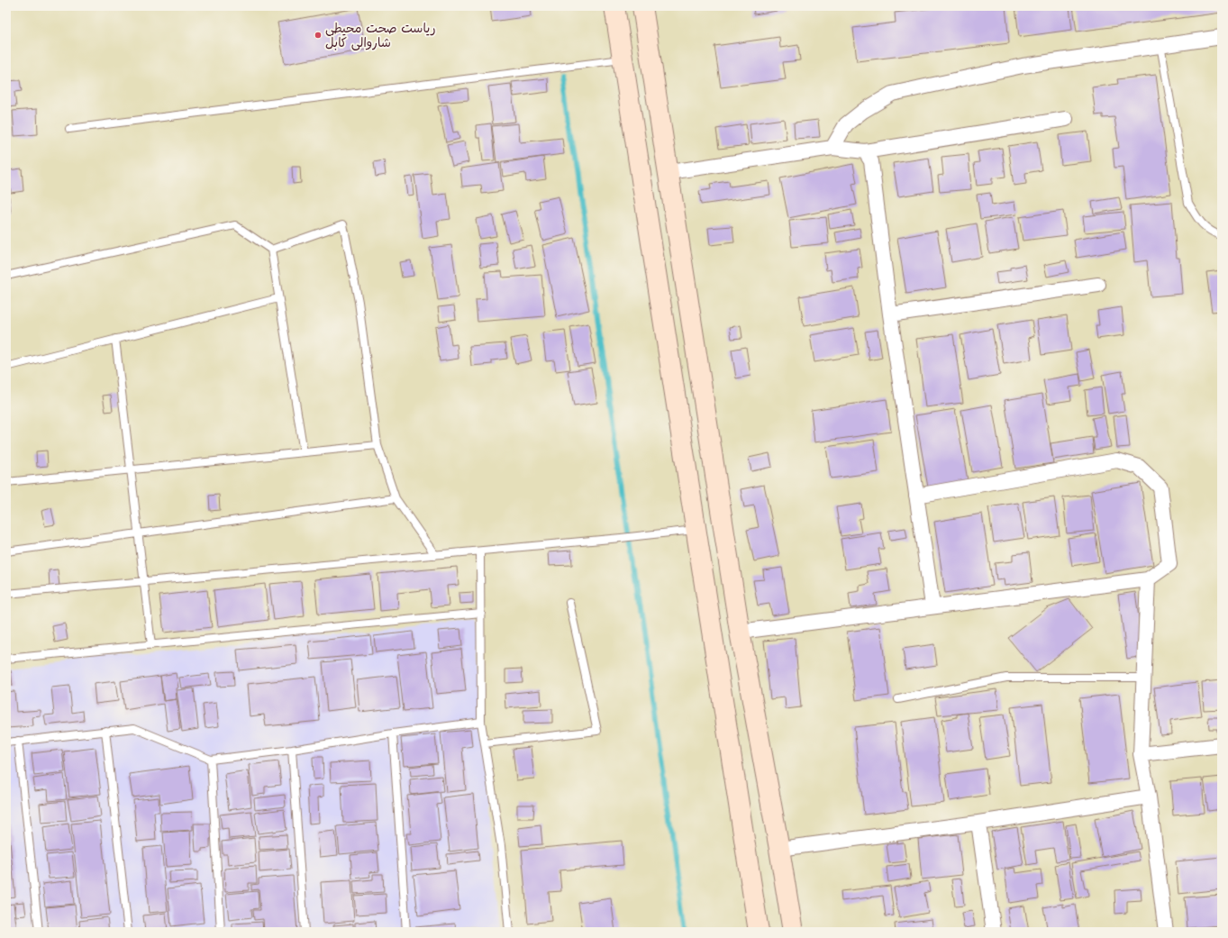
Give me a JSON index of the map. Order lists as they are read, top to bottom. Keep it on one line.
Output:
{"places":["ریاست صحت محیطی شاروالی کابل"]}
